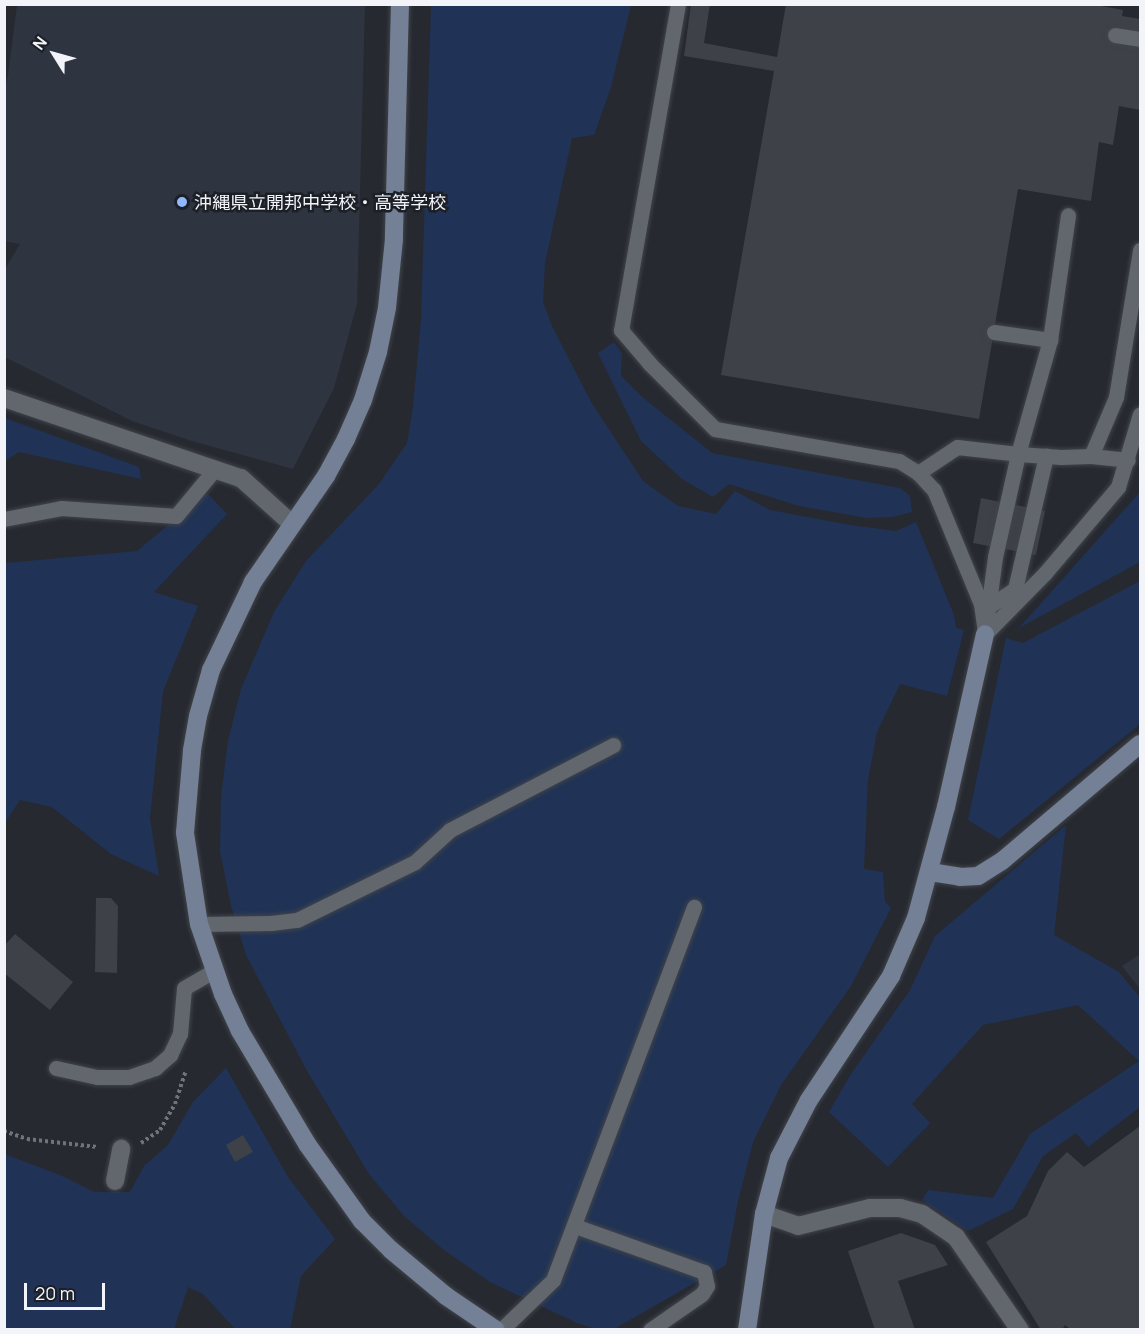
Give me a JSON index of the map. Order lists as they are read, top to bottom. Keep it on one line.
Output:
{"places":["沖縄県立開邦中学校・高等学校"],"scale_bar":"20 m","north":"top left"}
